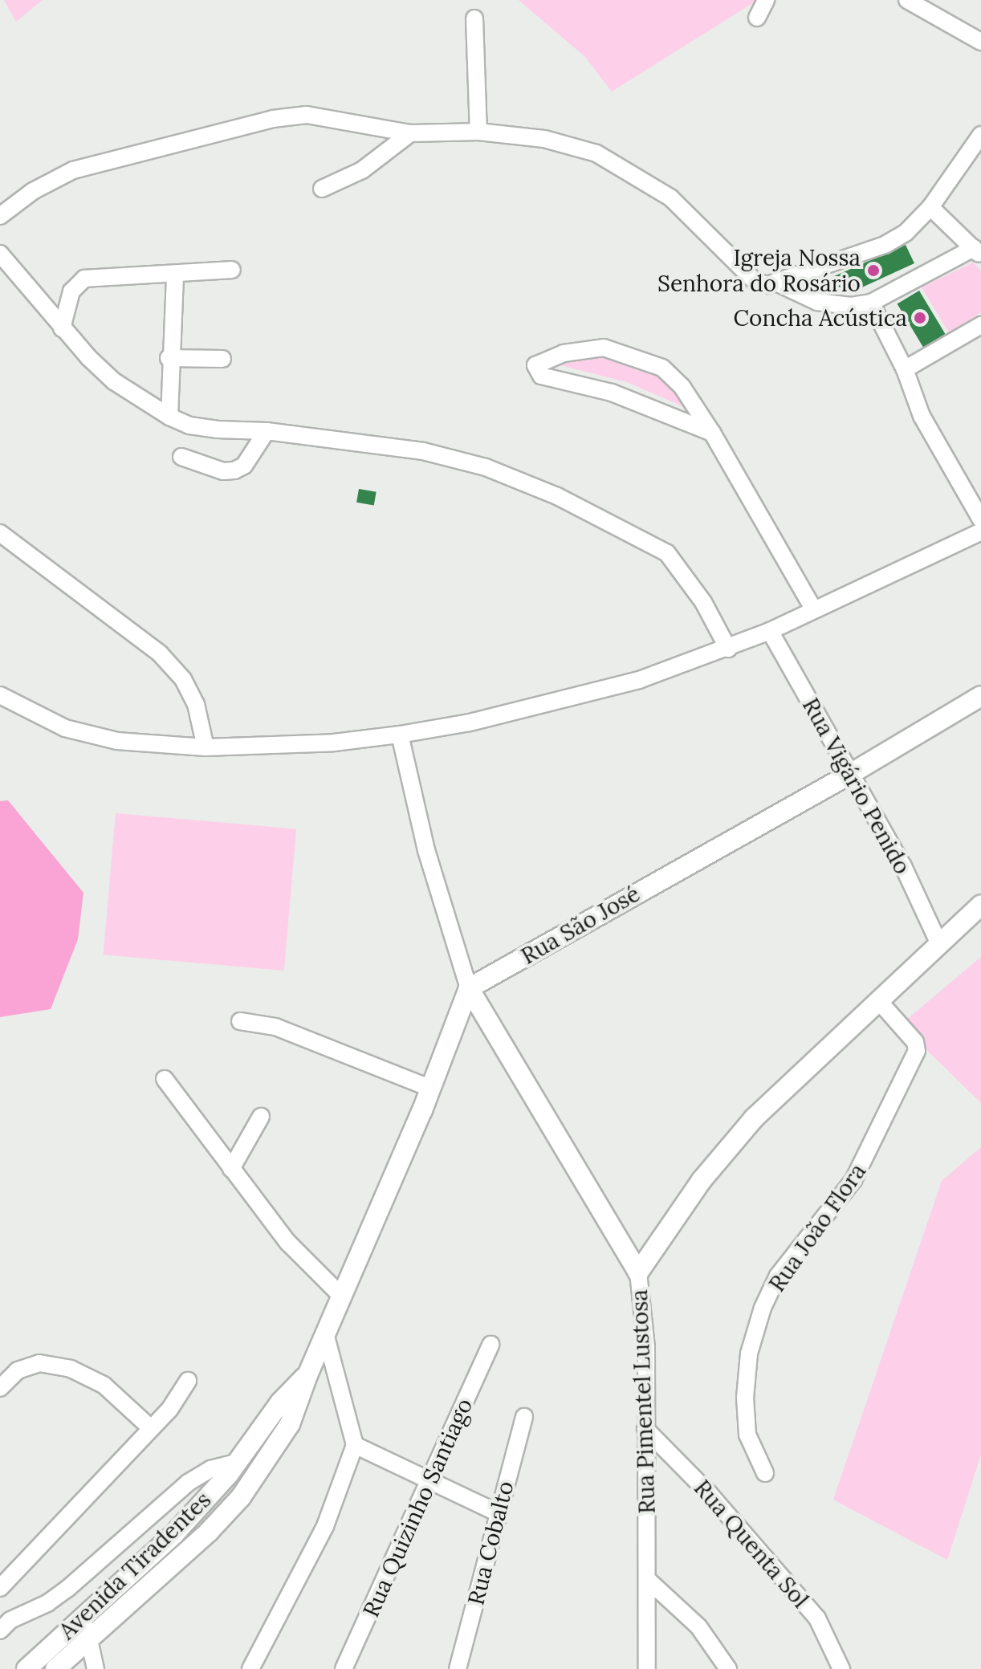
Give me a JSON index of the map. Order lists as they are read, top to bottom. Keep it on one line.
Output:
{"streets":{"main road":["Rua São José","Rua Pimentel Lustosa","Avenida Tiradentes"],"street":["Rua Vigário Penido","Rua João Flora","Rua Quizinho Santiago","Rua Cobalto","Rua Quenta Sol"]},"crossings":[["Rua Vigário Penido","Rua São José"],["Rua São José","Rua Pimentel Lustosa"],["Rua Pimentel Lustosa","Rua Quenta Sol"]],"places":["Igreja Nossa Senhora do Rosário","Concha Acústica"]}
